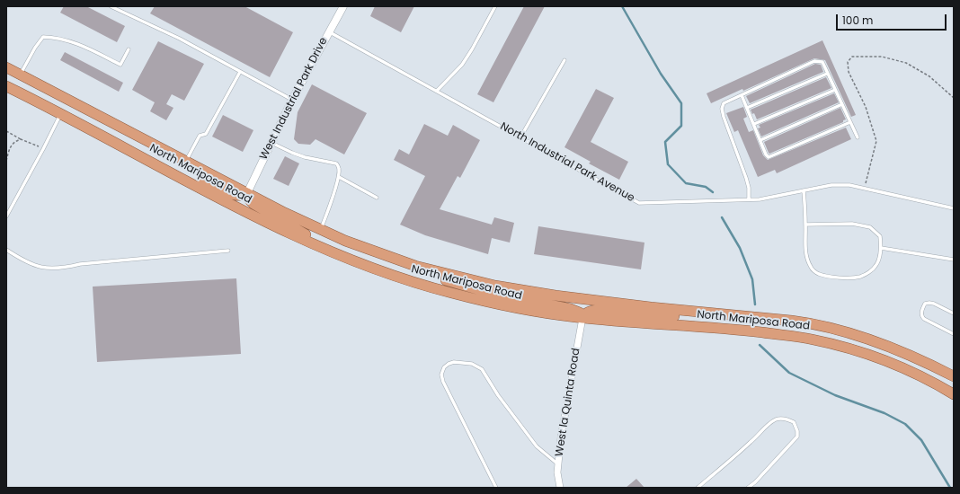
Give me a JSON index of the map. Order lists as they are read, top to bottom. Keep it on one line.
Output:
{"streets":{"highway":["North Mariposa Road"],"street":["West Industrial Park Drive","West la Quinta Road"],"lane":["North Industrial Park Avenue"]},"crossings":[["West Industrial Park Drive","North Industrial Park Avenue"],["West Industrial Park Drive","North Mariposa Road"],["North Mariposa Road","West la Quinta Road"]],"scale_bar":"100 m"}
